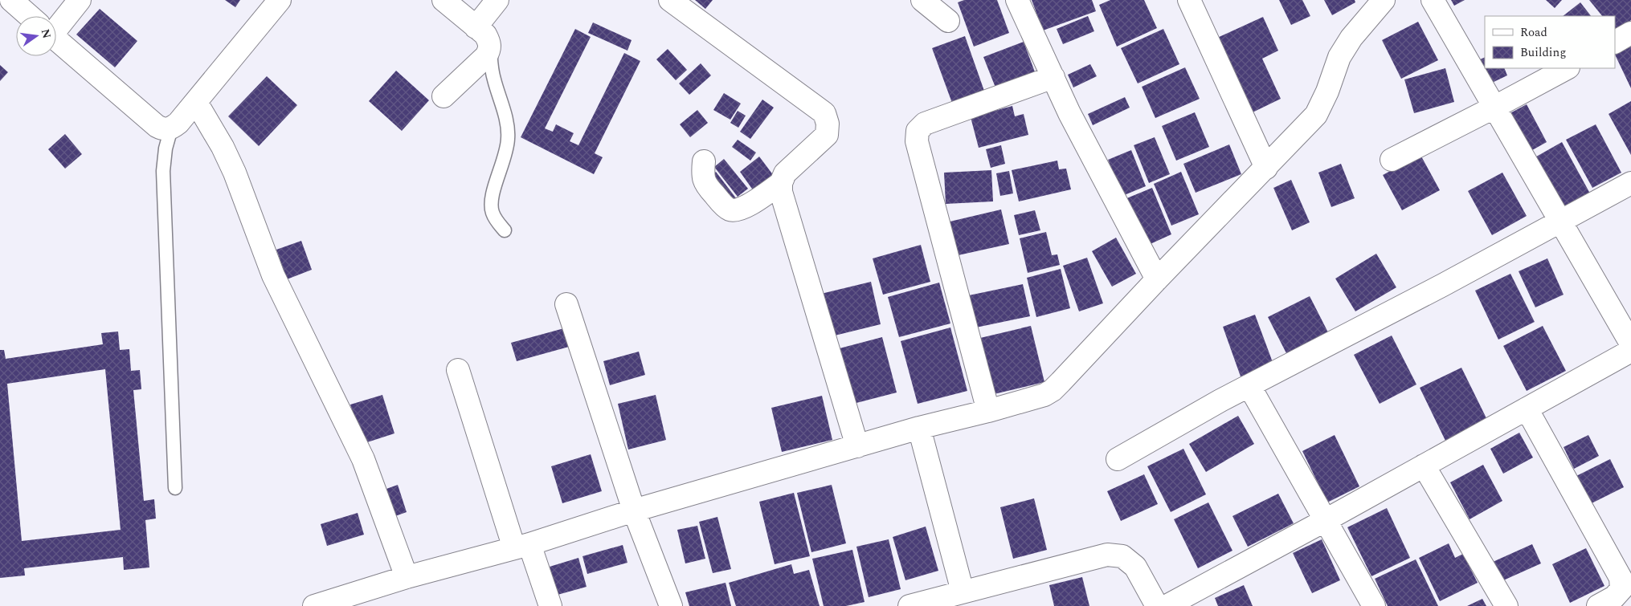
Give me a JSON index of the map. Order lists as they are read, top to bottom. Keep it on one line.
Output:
{"legend":["Road","Building"],"north":"right"}
